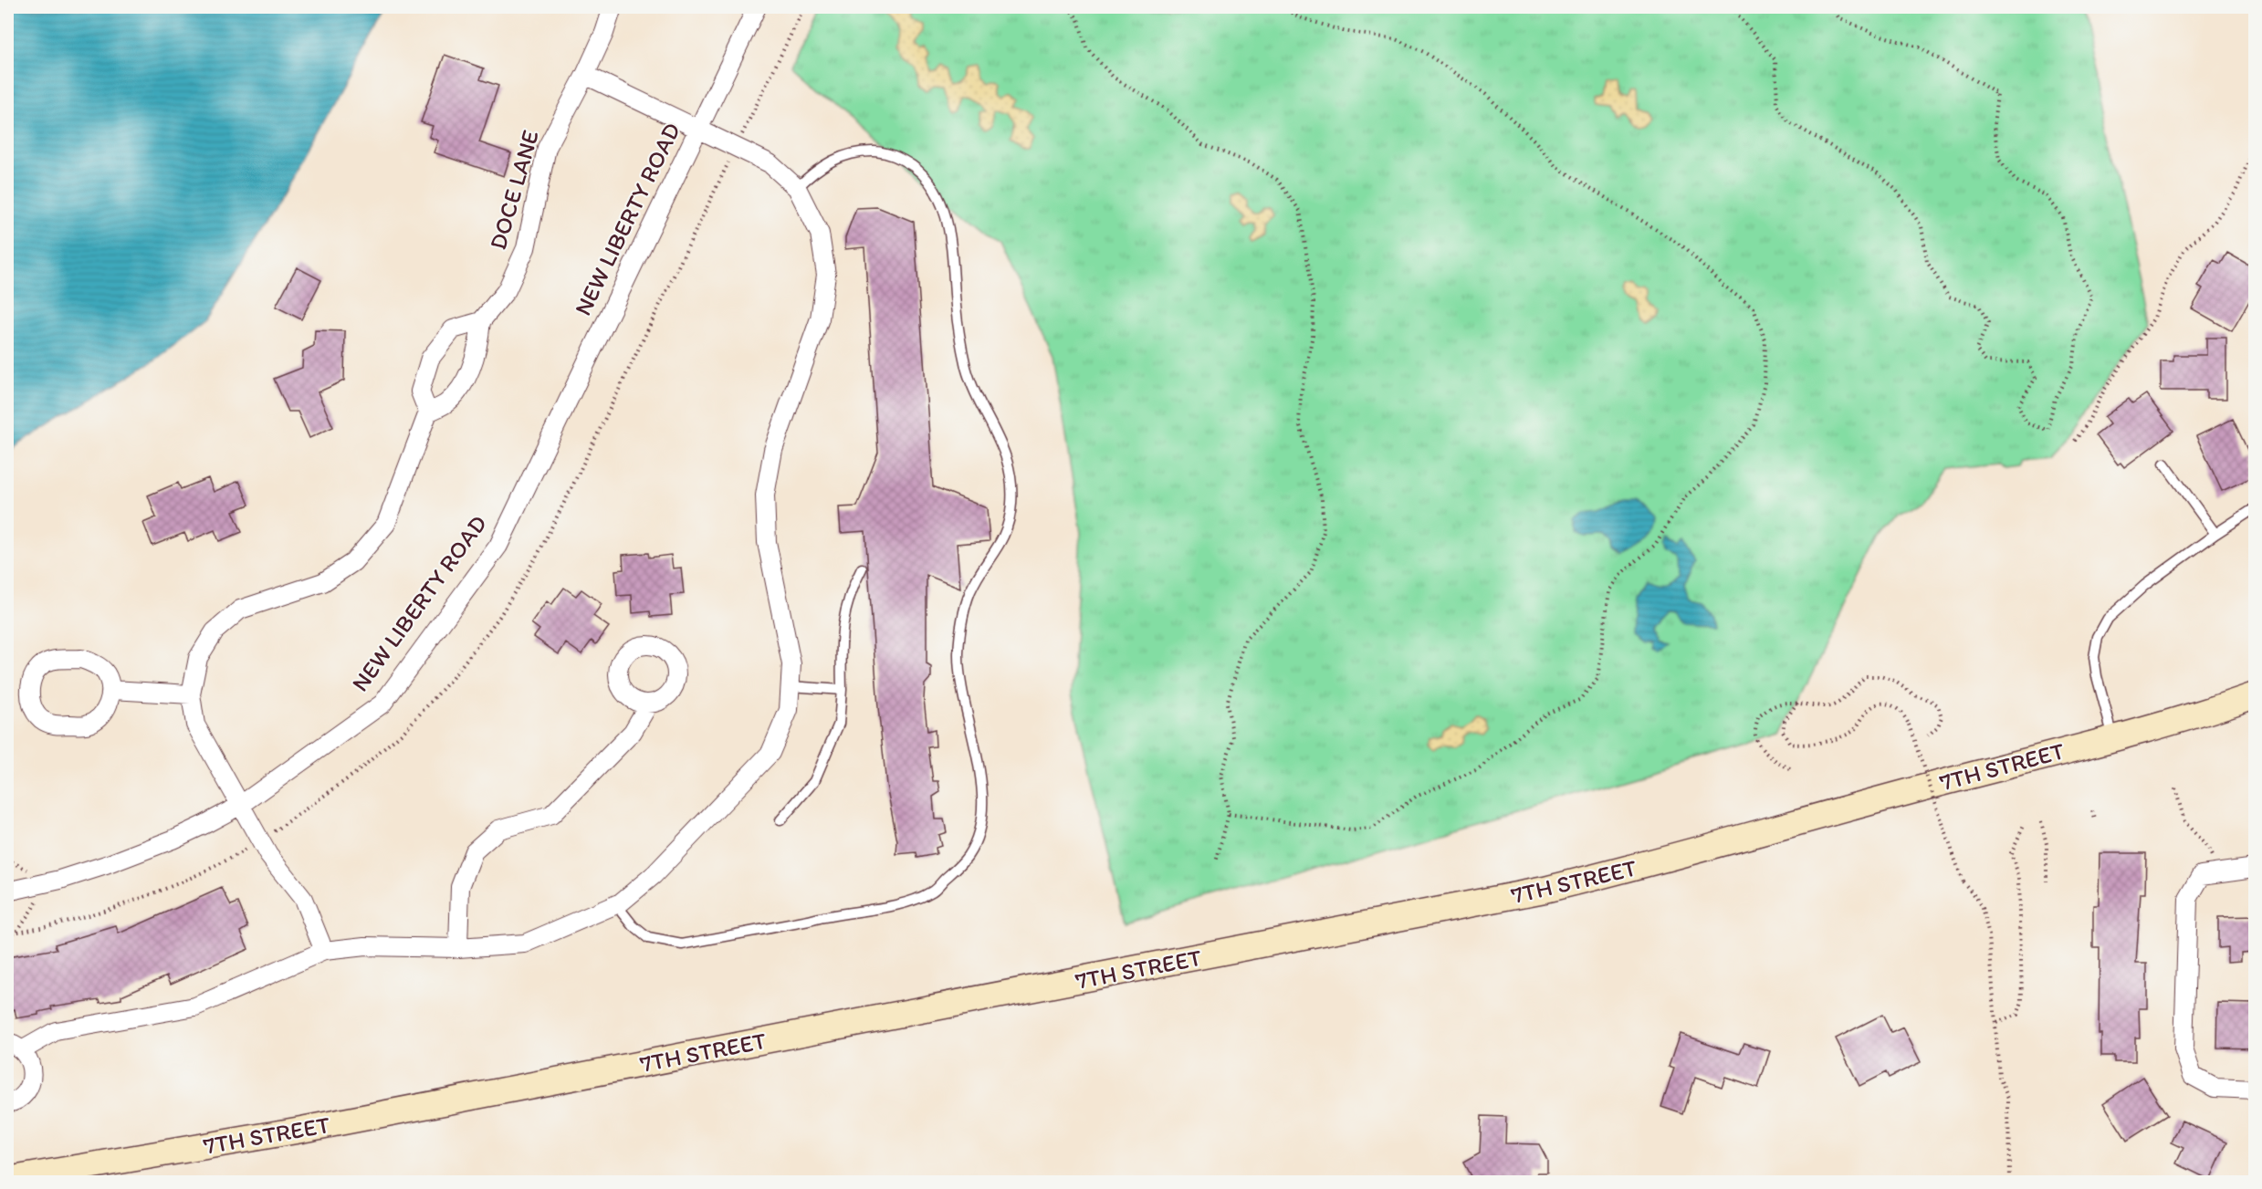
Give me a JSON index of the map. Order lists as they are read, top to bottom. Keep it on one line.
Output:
{"streets":{"street":["DOCE LANE","NEW LIBERTY ROAD","7TH STREET"]}}
